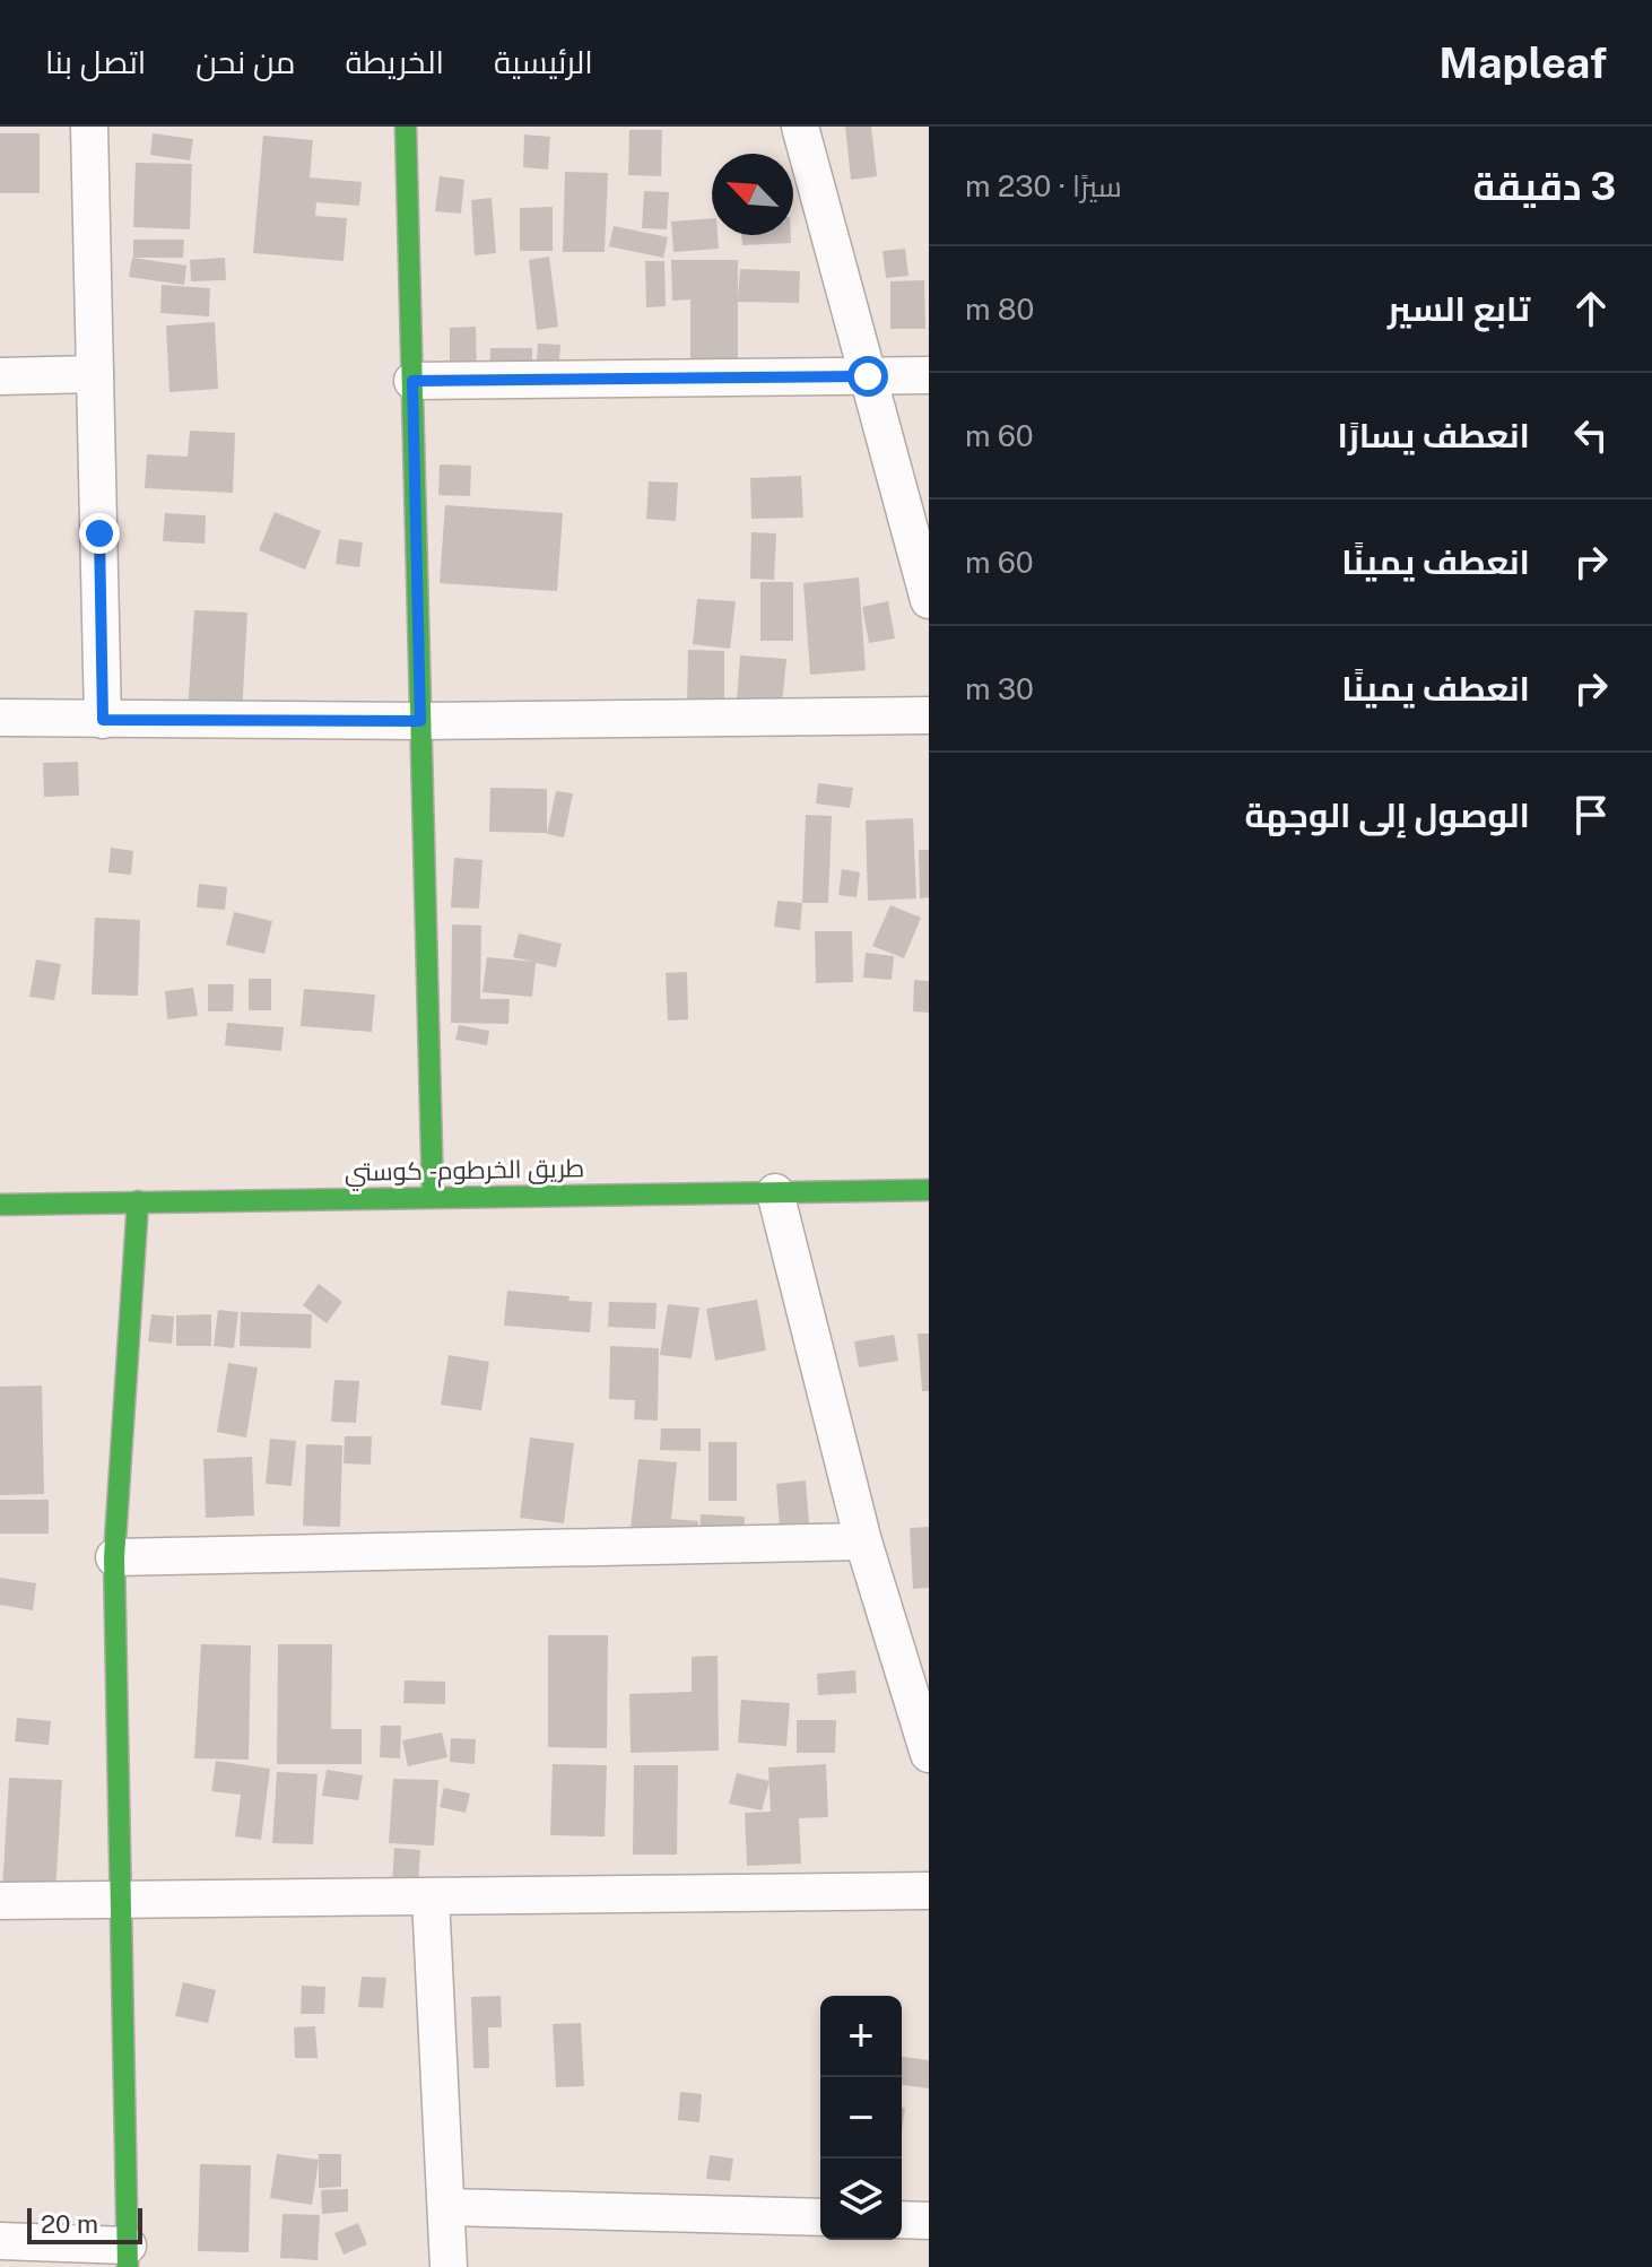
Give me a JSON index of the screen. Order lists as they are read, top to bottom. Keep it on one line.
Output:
{"streets":{"main road":["طريق الخرطوم - كوستي"]},"scale_bar":"20 m","north":"top left","page":{"header":"Mapleaf","nav":["الرئيسية","الخريطة","من نحن","اتصل بنا"],"heading":["3 دقيقة","سيرًا · 230 m"],"list":[["تابع السير","80 m"],["انعطف يسارًا","60 m"],["انعطف يمينًا","60 m"],["انعطف يمينًا","30 m"],"الوصول إلى الوجهة"],"map_buttons":["+","−"],"scale":"20 m"}}
